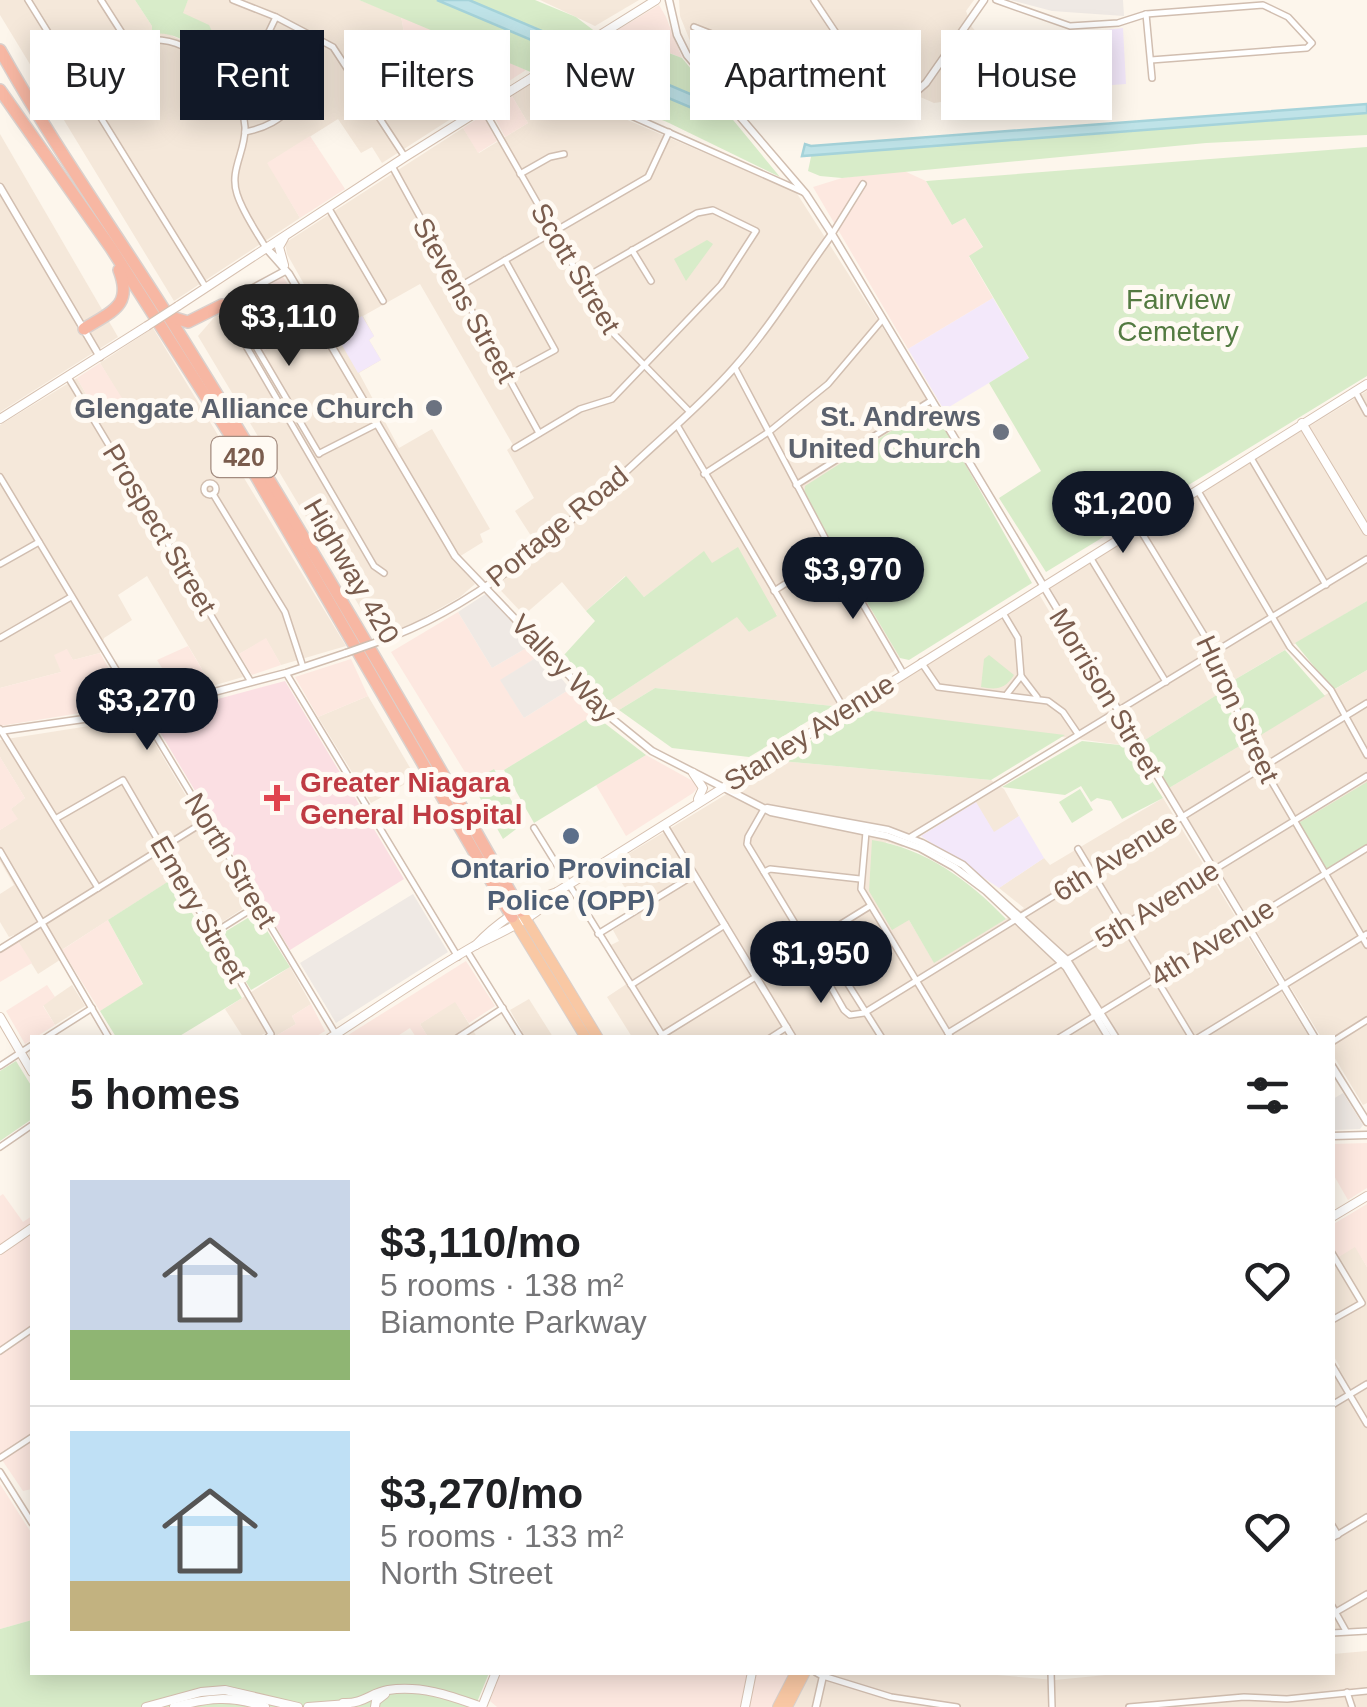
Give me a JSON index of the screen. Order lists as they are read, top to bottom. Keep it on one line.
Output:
{"streets":{"highway":["420","Highway 420"],"main road":["Stanley Avenue"],"street":["Scott Street","Stevens Street","Portage Road","Prospect Street","Valley Way","Morrison Street","Huron Street","6th Avenue","North Street","5th Avenue","Emery Street","4th Avenue"]},"crossings":[["Scott Street","Portage Road"],["420","Highway 420"],["420","Stanley Avenue"],["Portage Road","Prospect Street"],["Portage Road","Valley Way"],["Portage Road","Morrison Street"],["Portage Road","North Street"],["Highway 420","Stanley Avenue"],["Valley Way","Stanley Avenue"],["Valley Way","6th Avenue"],["Valley Way","5th Avenue"],["Valley Way","4th Avenue"],["Morrison Street","Stanley Avenue"],["Morrison Street","6th Avenue"],["Morrison Street","5th Avenue"],["Morrison Street","4th Avenue"],["Huron Street","Stanley Avenue"],["Huron Street","6th Avenue"],["Huron Street","5th Avenue"],["Huron Street","4th Avenue"]],"parks":["Fairview Cemetery"],"places":{"other":["Glengate Alliance Church","St. Andrews United Church","Ontario Provincial Police (OPP)"],"health":["Greater Niagara General Hospital"]},"page":{"chip":["Buy","Rent","Filters","New","Apartment","House"],"price":["$3,110","$1,200","$3,970","$3,270","$1,950"],"heading":"5 homes","list":[{"name":"$3,110/mo","note":"5 rooms · 138 m² · Biamonte Parkway"},{"name":"$3,270/mo","note":"5 rooms · 133 m² · North Street"}]}}
